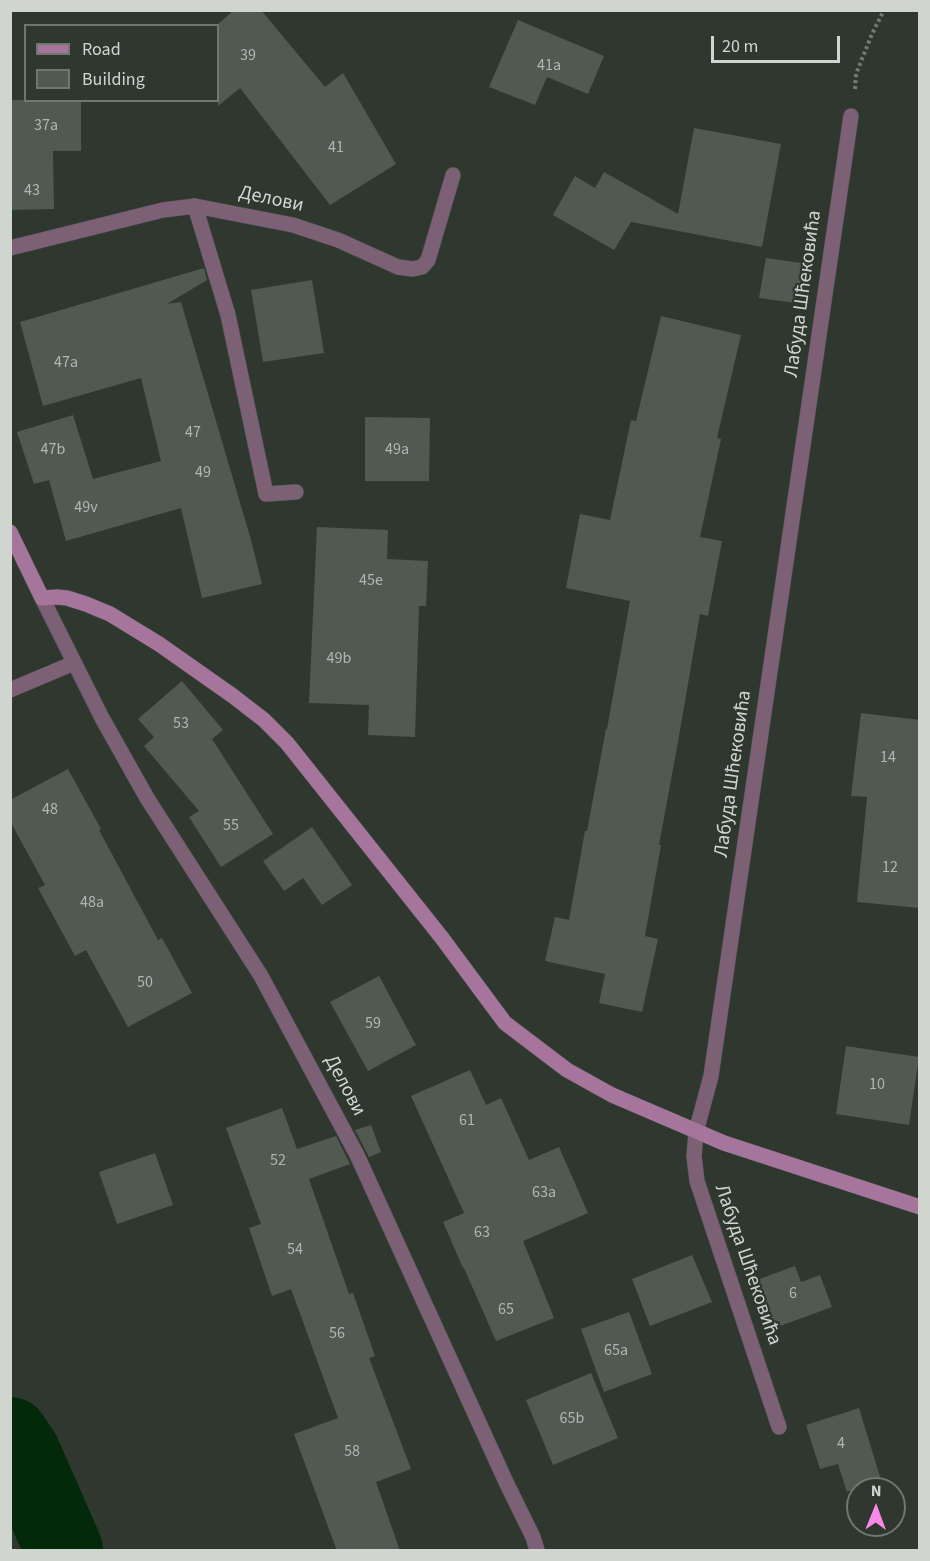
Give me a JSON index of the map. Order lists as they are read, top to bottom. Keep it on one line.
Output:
{"streets":{"street":["Делови","Лабуда Шћековића"]},"house_numbers":["39","41a","37a","41","43","47a","47","47b","49a","49","49v","45e","49b","53","14","48","55","12","48a","50","59","10","61","52","63a","63","54","6","65","56","65a","65b","4","58"],"legend":["Road","Building"],"scale_bar":"20 m","north":"top"}
